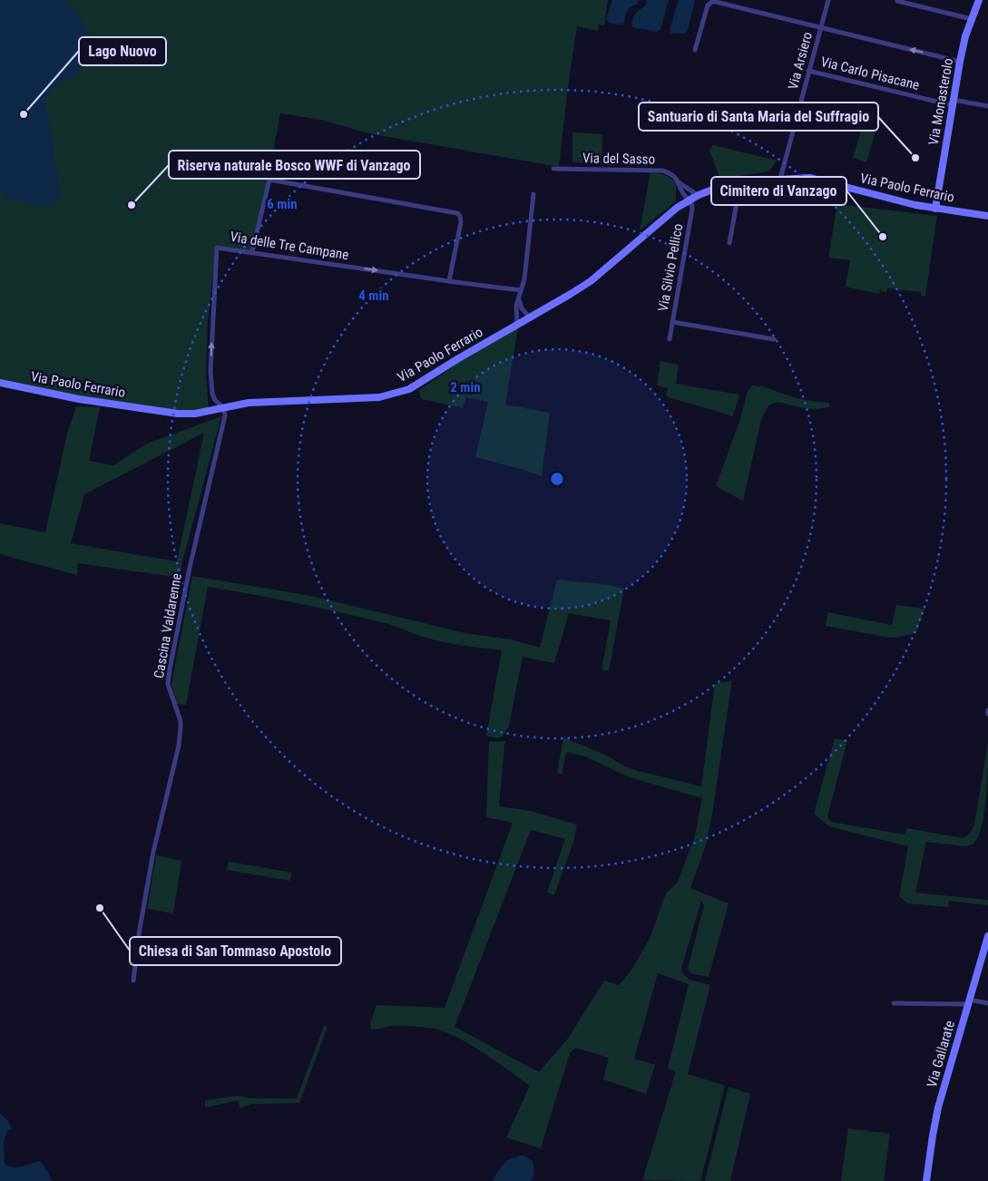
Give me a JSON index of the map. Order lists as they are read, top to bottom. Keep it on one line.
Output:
{"streets":{"street":["Via Arsiero","Via Carlo Pisacane","Via Monasterolo","Via del Sasso","Via Paolo Ferrario","Via delle Tre Campane","Via Silvio Pellico","Cascina Valdarenne","Via Gallarate"]},"crossings":[["Via Arsiero","Via Carlo Pisacane"],["Via Arsiero","Via Paolo Ferrario"],["Via Carlo Pisacane","Via Monasterolo"],["Via Monasterolo","Via Paolo Ferrario"],["Via del Sasso","Via Paolo Ferrario"],["Via del Sasso","Via Silvio Pellico"],["Via Paolo Ferrario","Via delle Tre Campane"],["Via Paolo Ferrario","Via Silvio Pellico"],["Via Paolo Ferrario","Cascina Valdarenne"],["Via delle Tre Campane","Cascina Valdarenne"]],"places":["Lago Nuovo","Santuario di Santa Maria del Suffragio","Riserva naturale Bosco WWF di Vanzago","Cimitero di Vanzago","Chiesa di San Tommaso Apostolo"],"rings":["6 min","4 min","2 min"]}
